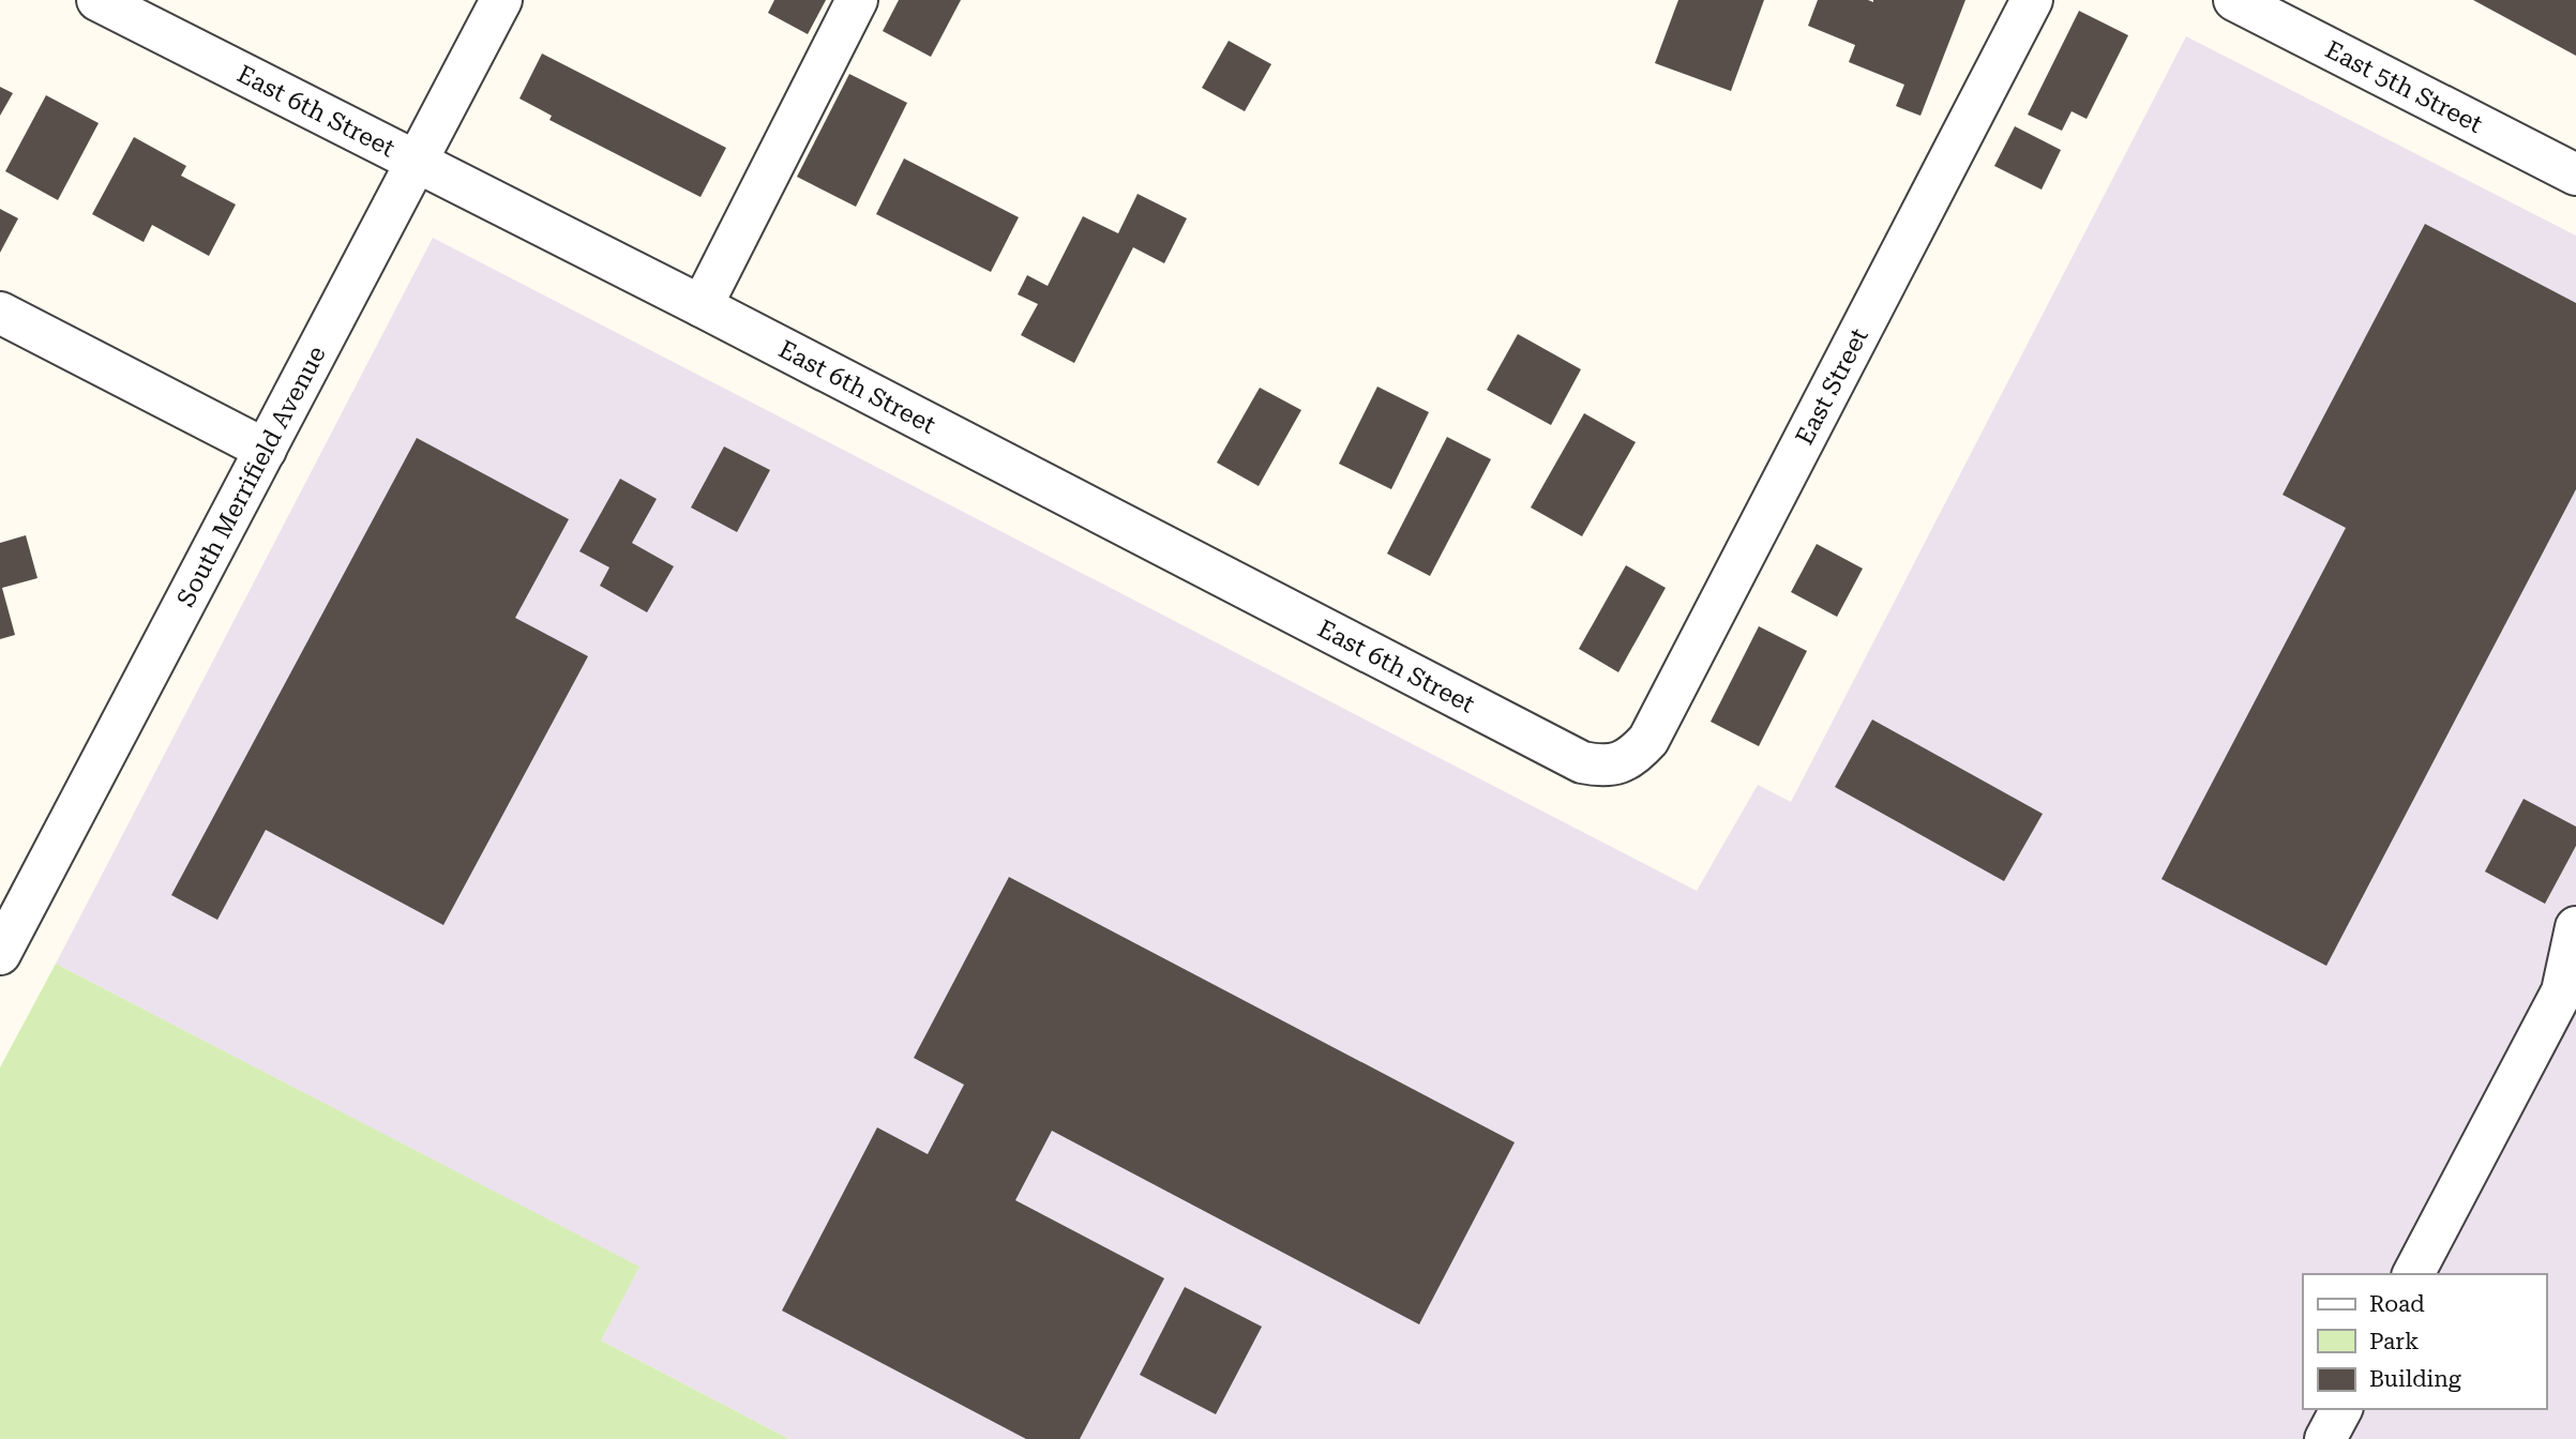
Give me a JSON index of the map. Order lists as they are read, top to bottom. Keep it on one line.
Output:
{"streets":{"street":["East 5th Street","East 6th Street","East Street","South Merrifield Avenue"]},"crossings":[["East 6th Street","East Street"],["East 6th Street","South Merrifield Avenue"]],"legend":["Road","Park","Building"]}
